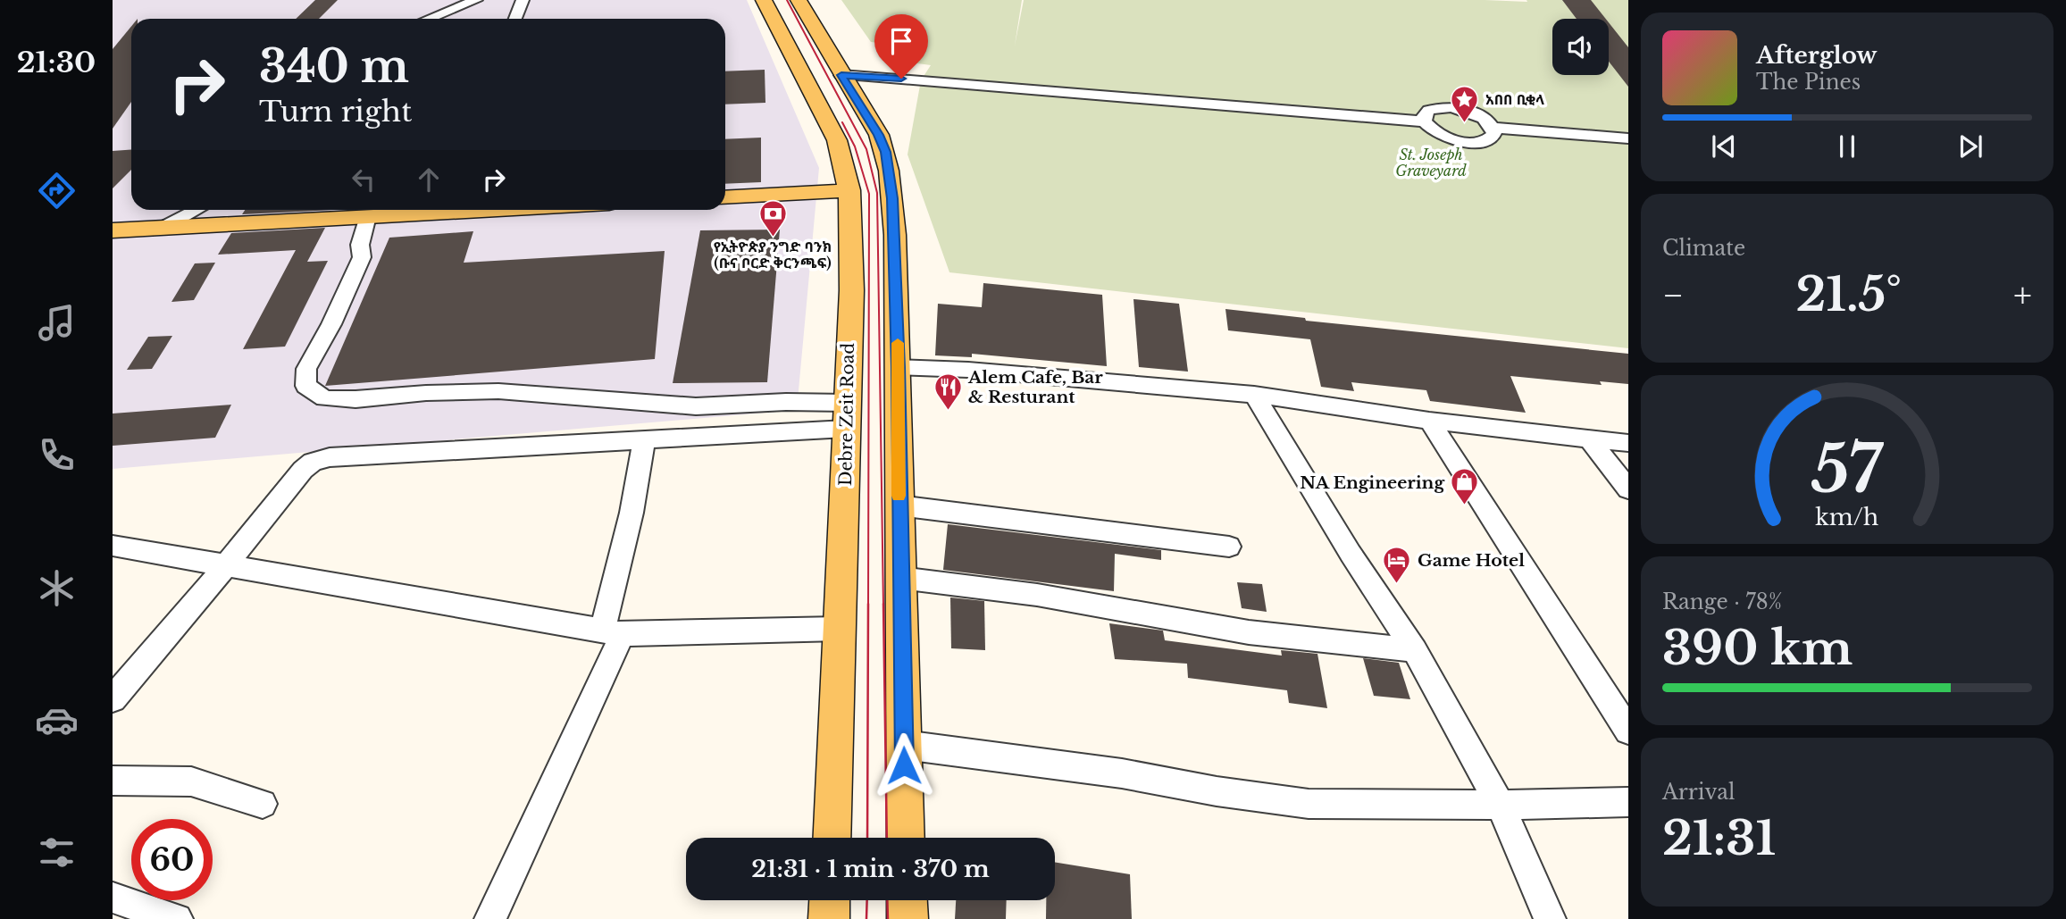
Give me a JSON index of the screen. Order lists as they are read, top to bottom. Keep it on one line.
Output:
{"streets":{"main road":["Debre Zeit Road"]},"parks":["St. Joseph Graveyard"],"places":{"place":["አበበ ቢቂላ"],"bank":["የኢትዮጵያ ንግድ ባንክ (ቡና ቦርድ ቅርንጫፍ)"],"restaurant":["Alem Cafe, Bar & Resturant"],"shop":["NA Engineering"],"hotel":["Game Hotel"]},"page":{"tabs":"21:30","turn":["340 m","Turn right"],"song":["Afterglow","The Pines"],"tile":["Climate",["Range · 78%","390 km"],["Arrival","21:31"]],"heat":["−","21.5°","+"],"limit":"60","trip":"21:31 · 1 min · 370 m","gauge":["57","km/h"]}}
